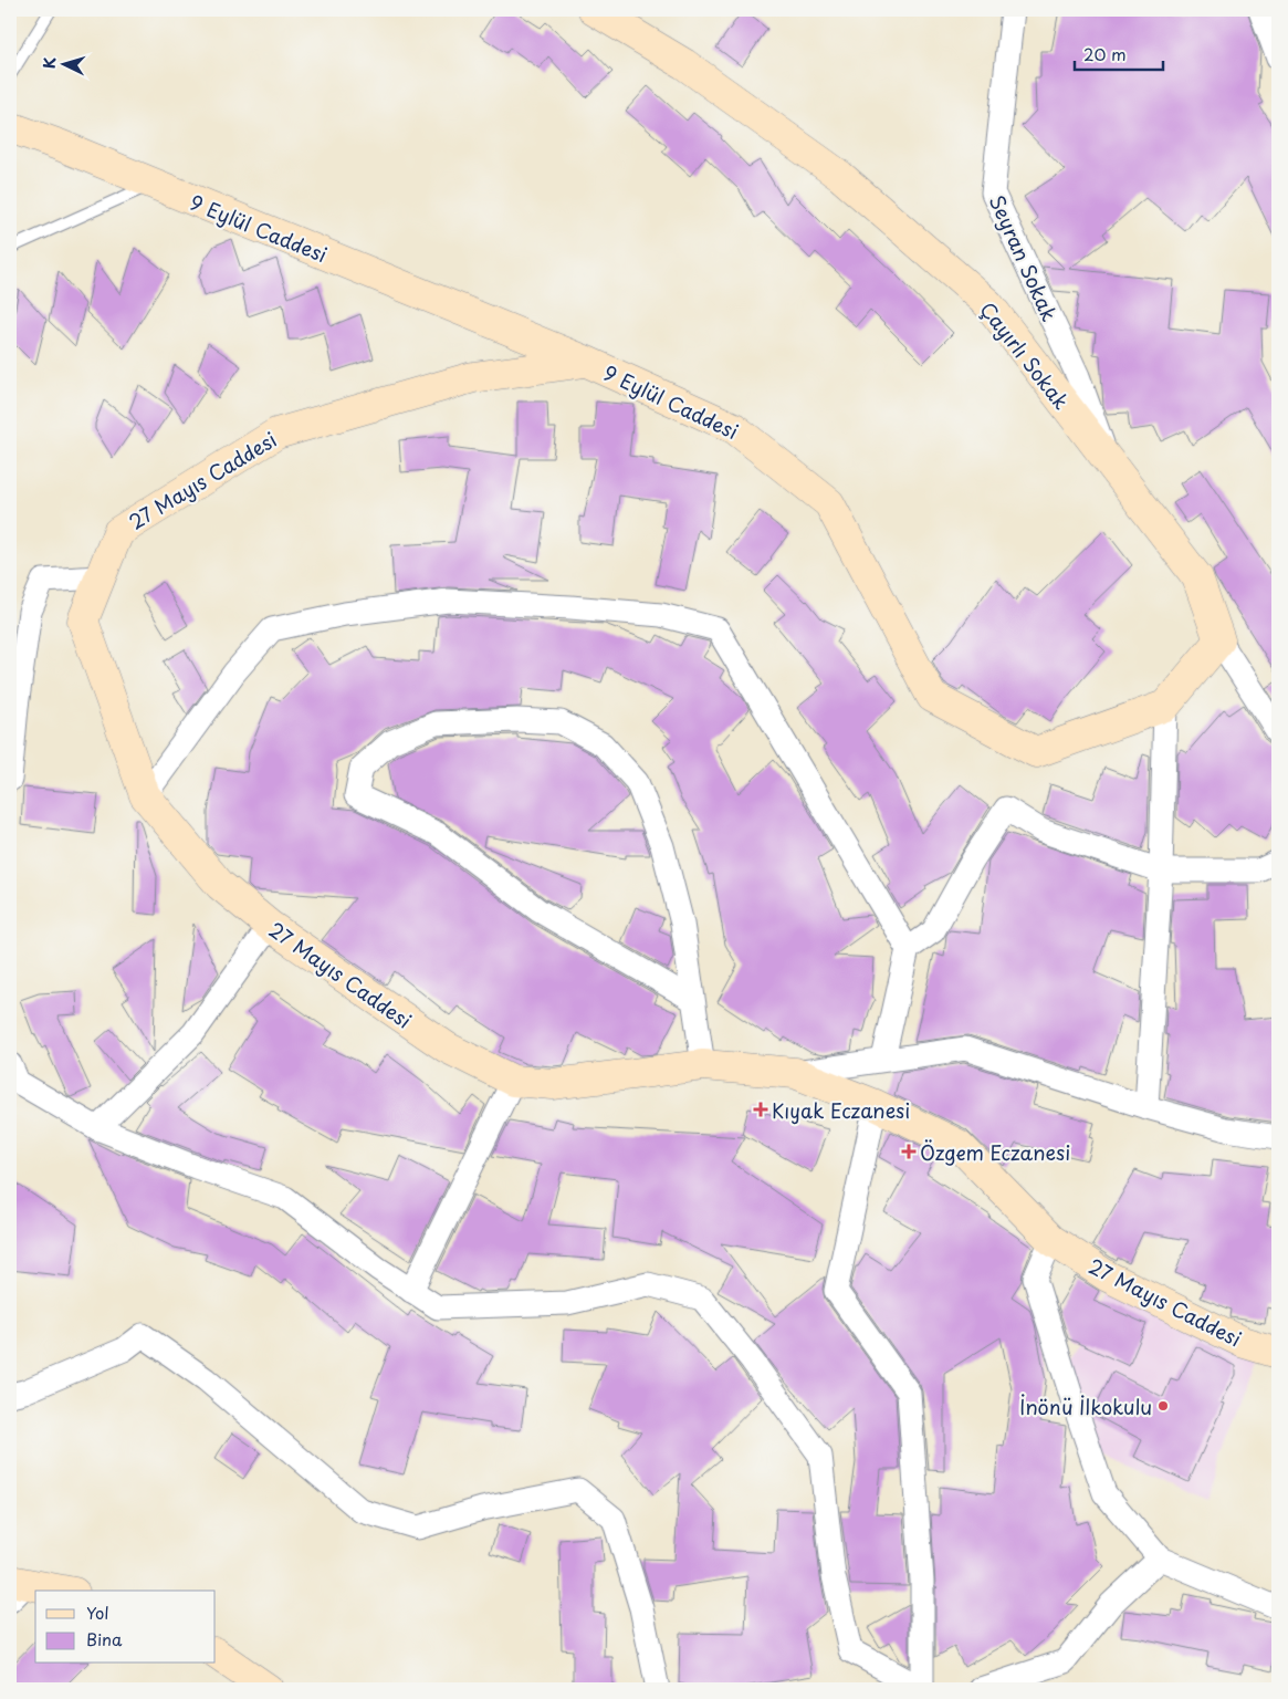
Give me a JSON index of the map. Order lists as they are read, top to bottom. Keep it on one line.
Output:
{"streets":{"street":["9 Eylül Caddesi","Seyran Sokak","Çayırlı Sokak","27 Mayıs Caddesi"]},"crossings":[["9 Eylül Caddesi","27 Mayıs Caddesi"],["Seyran Sokak","Çayırlı Sokak"]],"places":{"health":["Kıyak Eczanesi","Özgem Eczanesi"],"other":["İnönü İlkokulu"]},"legend":["Yol","Bina"],"scale_bar":"20 m","north":"left"}
